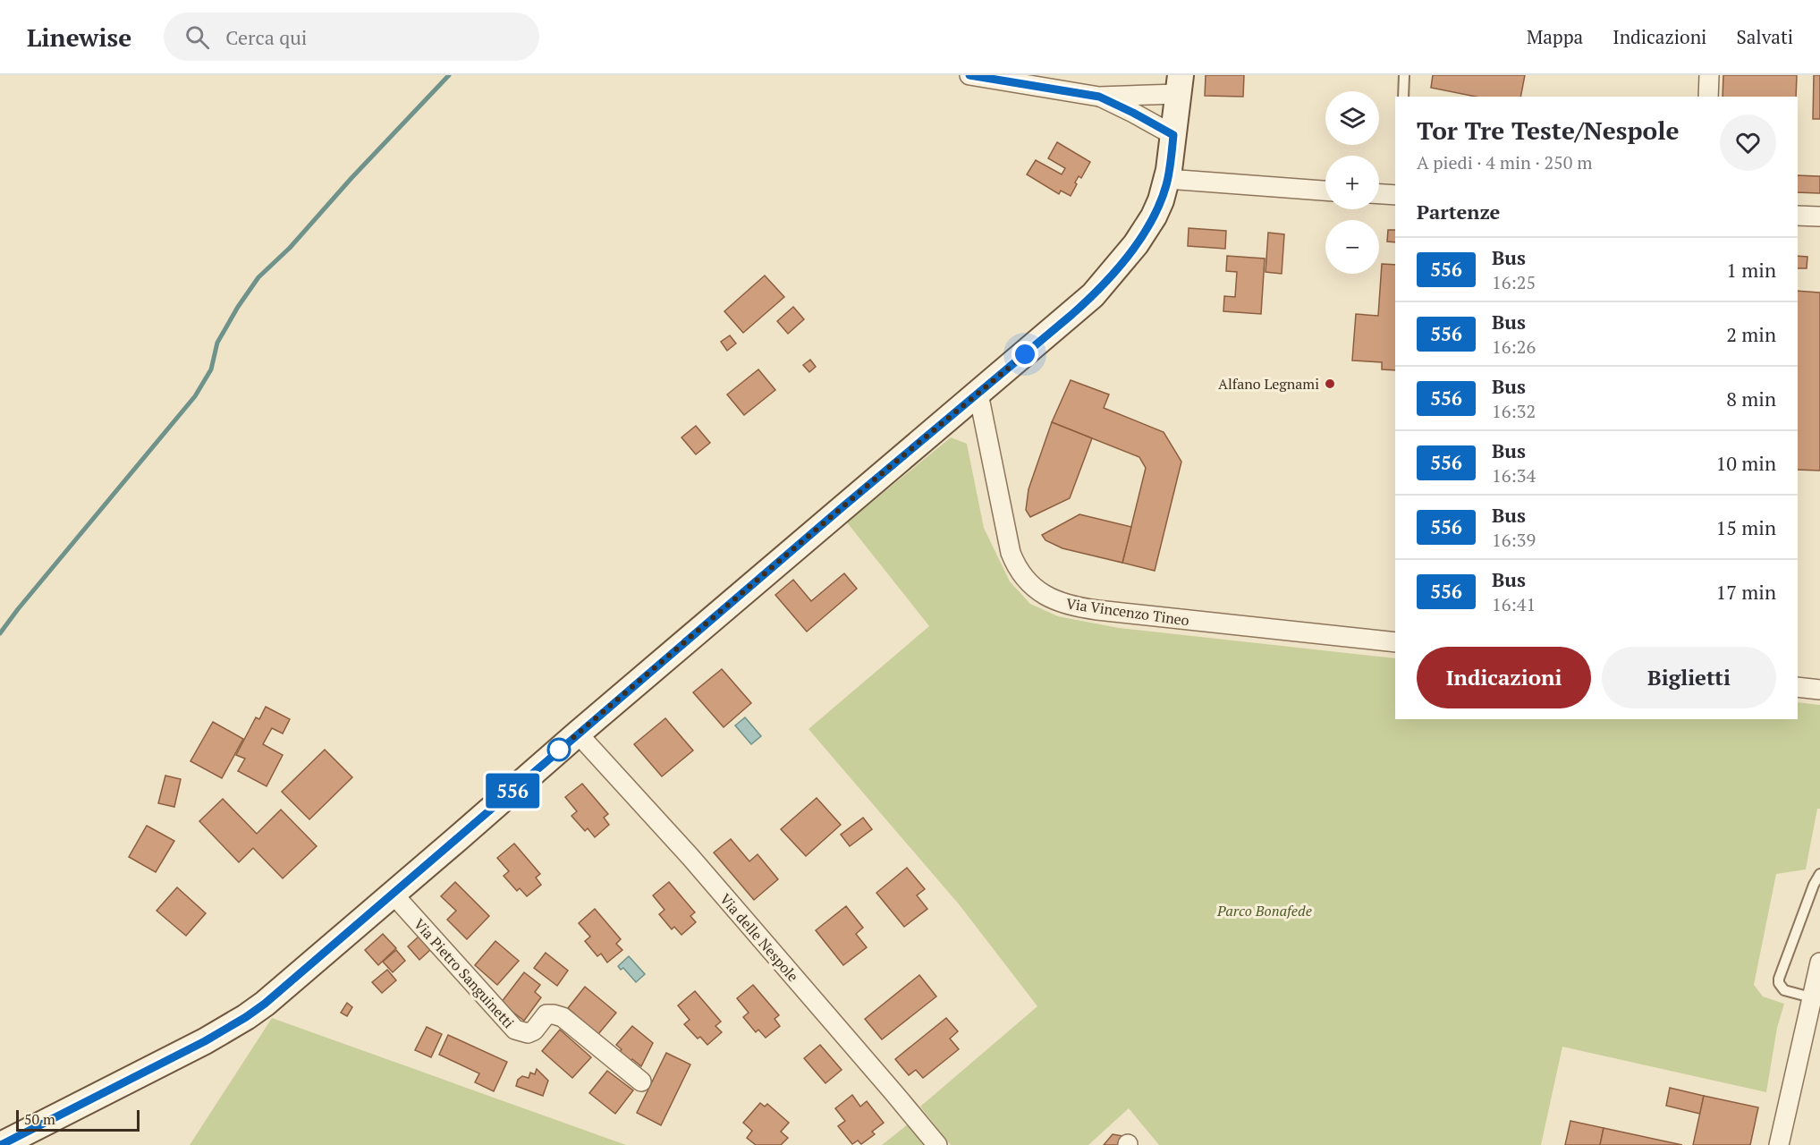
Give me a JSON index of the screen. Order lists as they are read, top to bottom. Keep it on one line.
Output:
{"streets":{"street":["Via Vincenzo Tineo","Via delle Nespole","Via Pietro Sanguinetti"]},"parks":["Parco Bonafede"],"places":["Alfano Legnami"],"lines":["bus line 556"],"scale_bar":"50 m","page":{"header":"Linewise","search":"Cerca qui","nav":["Mappa","Indicazioni","Salvati"],"on_map":"556","map_buttons":["+","−"],"heading":[["Tor Tre Teste/Nespole","A piedi · 4 min · 250 m"],"Partenze"],"list":[{"mark":"556","name":"Bus","note":"16:25","value":"1 min"},{"mark":"556","name":"Bus","note":"16:26","value":"2 min"},{"mark":"556","name":"Bus","note":"16:32","value":"8 min"},{"mark":"556","name":"Bus","note":"16:34","value":"10 min"},{"mark":"556","name":"Bus","note":"16:39","value":"15 min"},{"mark":"556","name":"Bus","note":"16:41","value":"17 min"}],"buttons":["Indicazioni","Biglietti"],"scale":"50 m"}}
